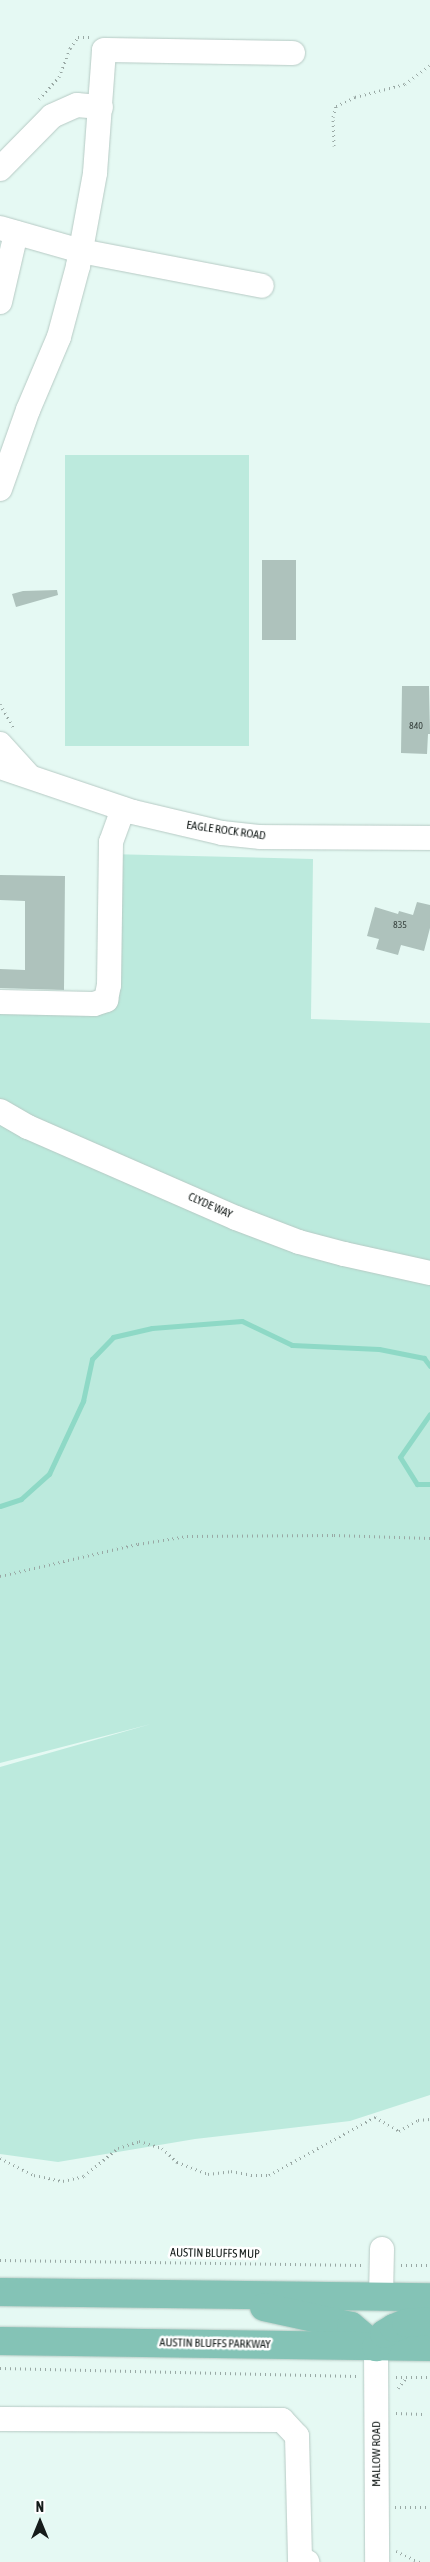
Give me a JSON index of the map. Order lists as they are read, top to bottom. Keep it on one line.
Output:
{"streets":{"main road":["AUSTIN BLUFFS PARKWAY"],"street":["EAGLE ROCK ROAD","CLYDE WAY","MALLOW ROAD"],"path":["AUSTIN BLUFFS MUP"]},"crossings":[["AUSTIN BLUFFS PARKWAY","MALLOW ROAD"]],"house_numbers":["840","835"],"north":"top"}
